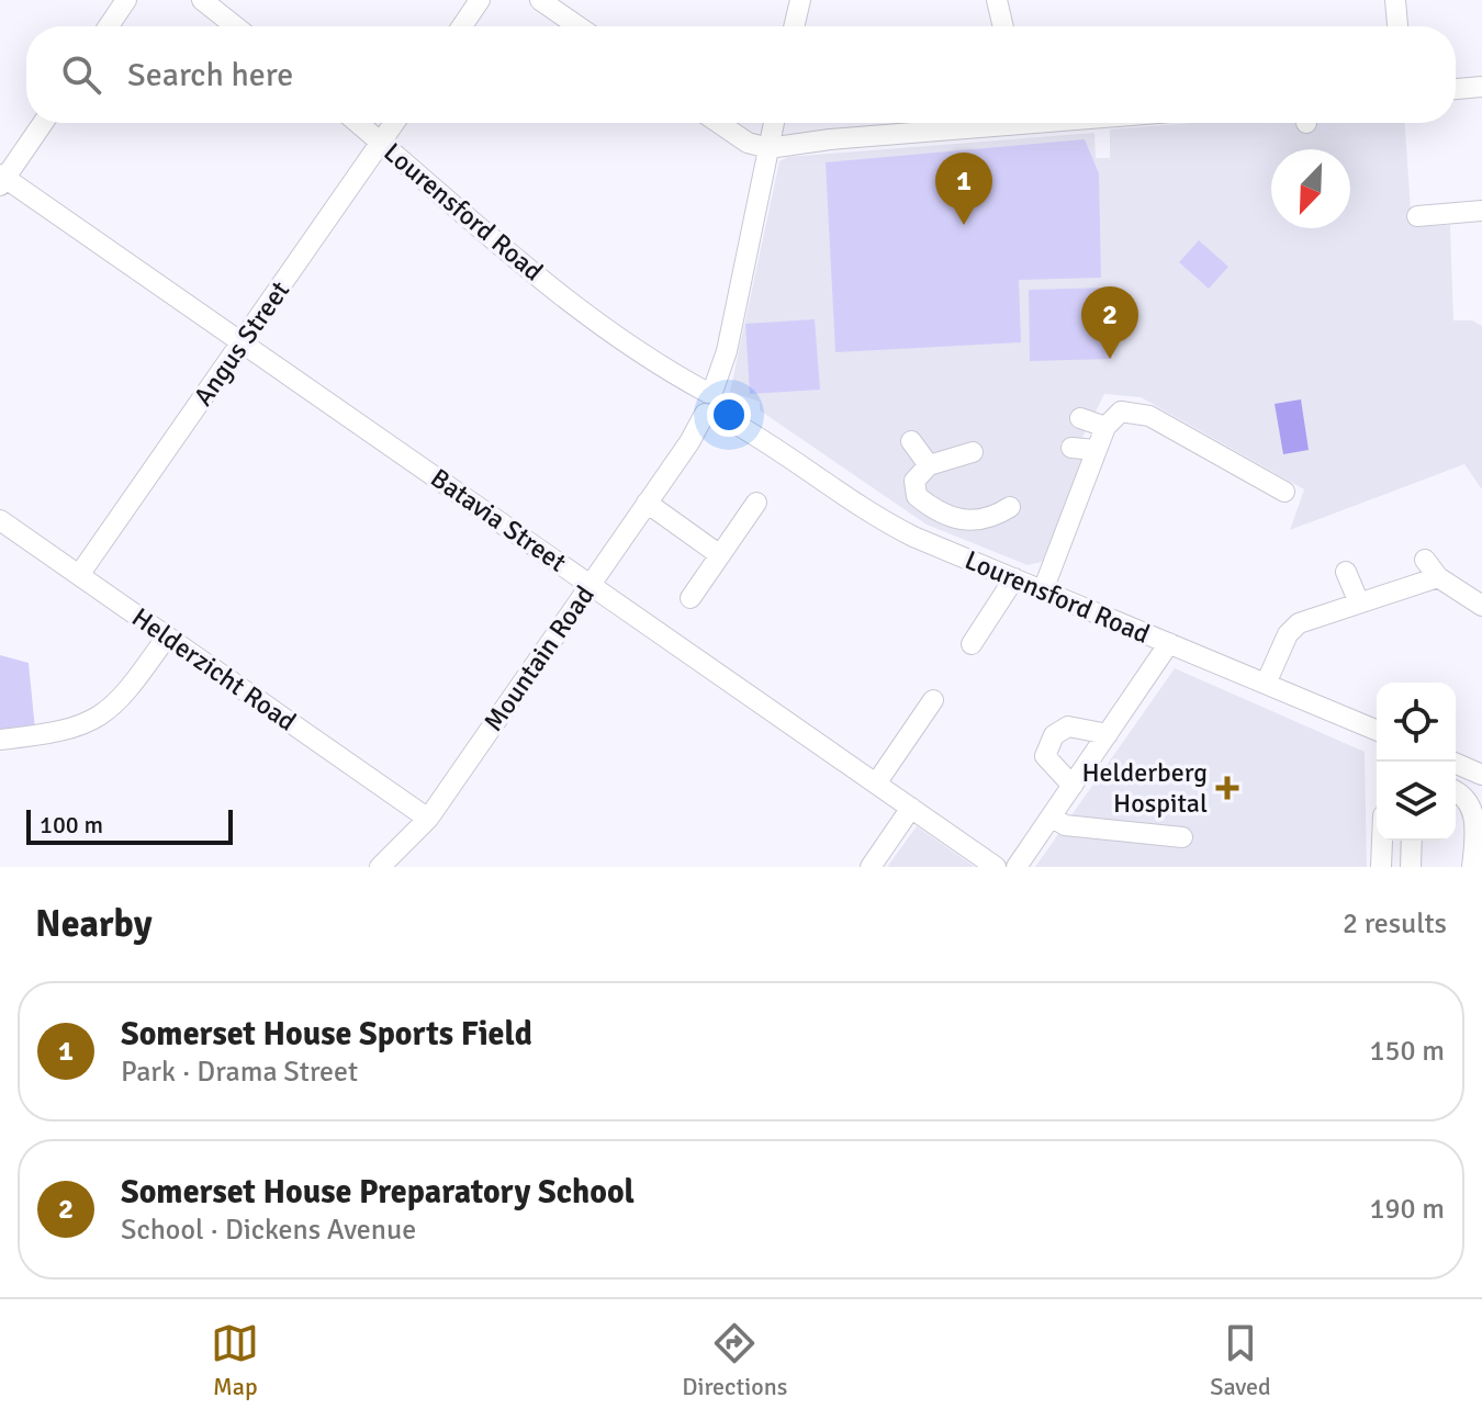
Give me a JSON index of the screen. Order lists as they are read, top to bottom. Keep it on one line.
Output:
{"streets":{"street":["Lourensford Road","Angus Street","Batavia Street","Mountain Road","Helderzicht Road"]},"crossings":[["Lourensford Road","Angus Street"],["Lourensford Road","Mountain Road"],["Angus Street","Batavia Street"],["Angus Street","Helderzicht Road"],["Batavia Street","Mountain Road"],["Mountain Road","Helderzicht Road"]],"places":{"health":["Helderberg Hospital"]},"scale_bar":"100 m","north":"bottom left","page":{"search":"Search here","pins":["1","2"],"scale":"100 m","heading":["Nearby","2 results"],"list":[{"mark":"1","name":"Somerset House Sports Field","note":"Park · Drama Street","value":"150 m"},{"mark":"2","name":"Somerset House Preparatory School","note":"School · Dickens Avenue","value":"190 m"}],"nav":["Map","Directions","Saved"]}}
